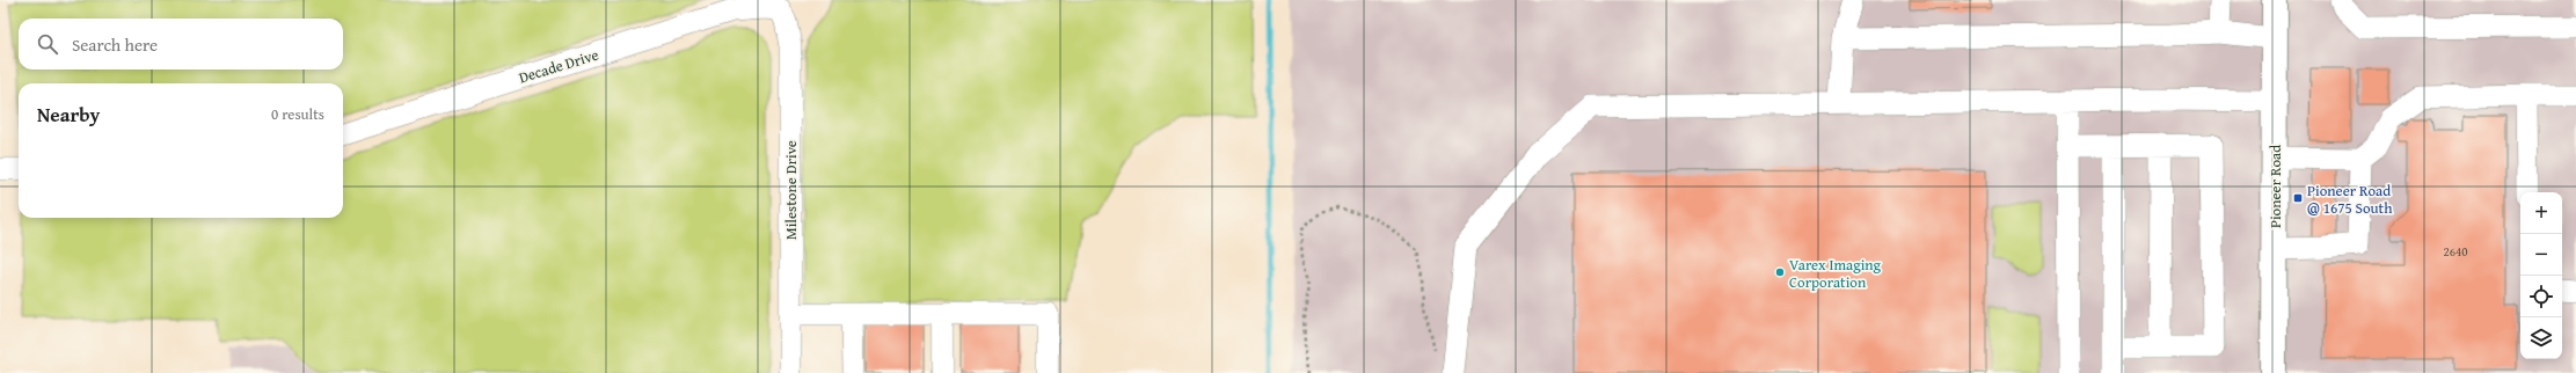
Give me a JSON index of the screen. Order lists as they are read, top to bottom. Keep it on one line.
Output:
{"streets":{"main road":["Pioneer Road"],"street":["Decade Drive","Milestone Drive"]},"crossings":[["Decade Drive","Milestone Drive"]],"places":{"transit":["Pioneer Road @ 1675 South"],"other":["Varex Imaging Corporation"]},"house_numbers":["2640"],"page":{"search":"Search here","heading":["Nearby","0 results"],"map_buttons":["+","−"]}}
